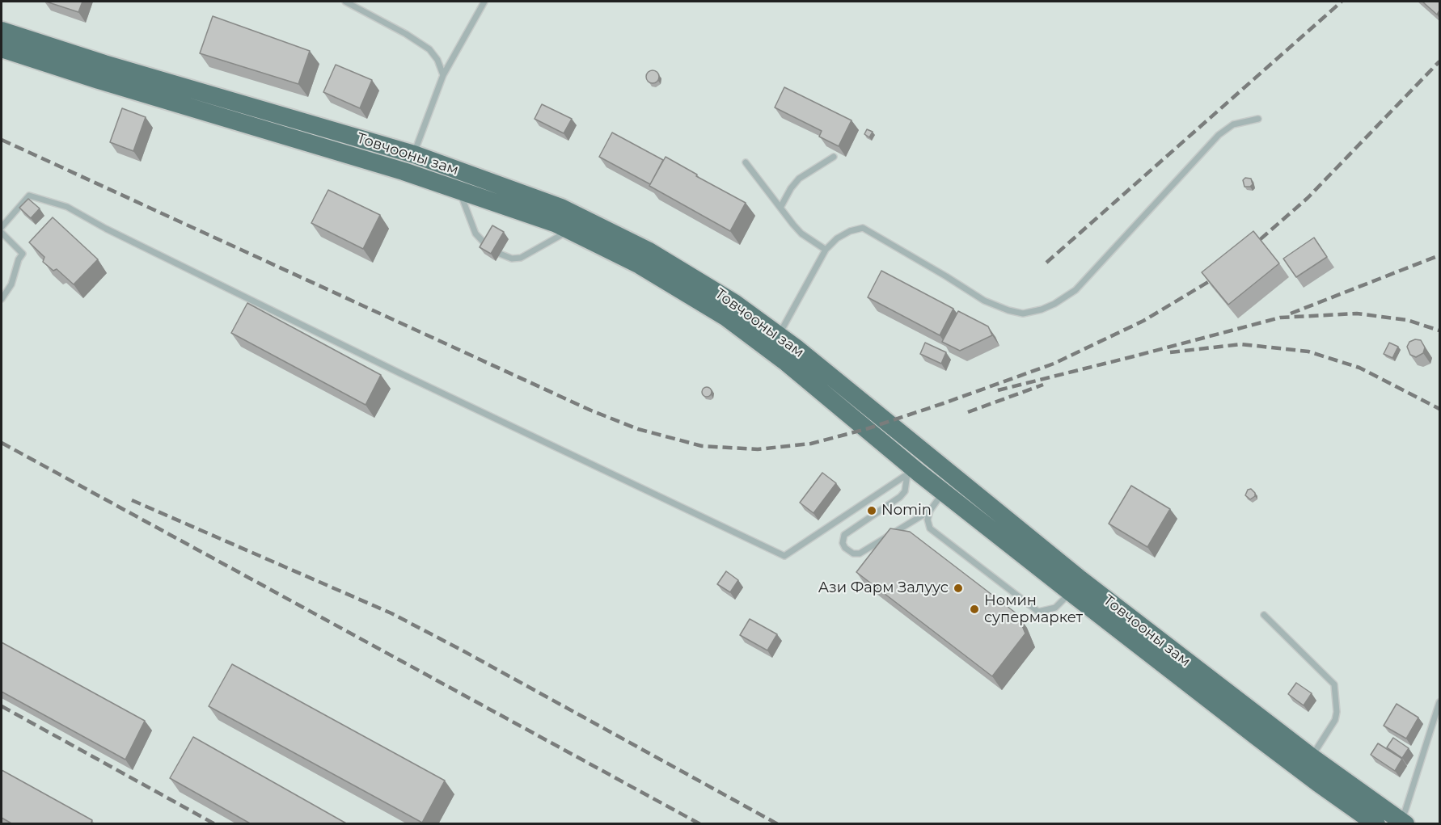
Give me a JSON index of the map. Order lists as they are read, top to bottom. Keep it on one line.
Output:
{"streets":{"highway":["Товчооны зам"]},"places":["Nomin","Ази Фарм Залуус","Номин супермаркет"]}
